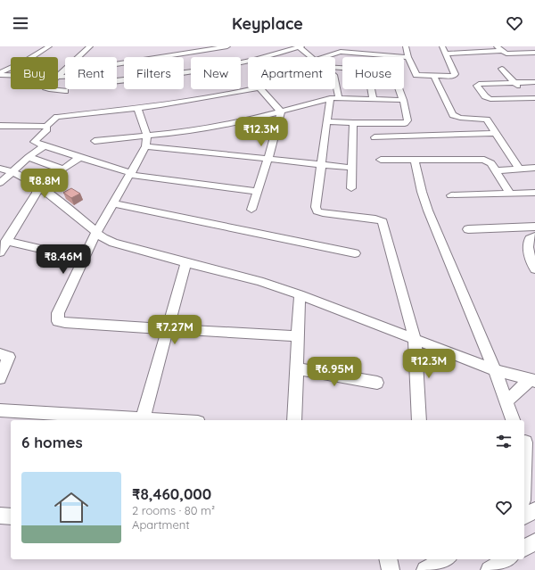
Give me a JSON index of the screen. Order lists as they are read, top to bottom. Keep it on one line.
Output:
{"page":{"header":"Keyplace","chip":["Buy","Rent","Filters","New","Apartment","House"],"price":["₹12.3M","₹8.8M","₹8.46M","₹7.27M","₹12.3M","₹6.95M"],"heading":"6 homes","list":[{"name":"₹8,460,000","note":"2 rooms · 80 m² · Apartment"}]}}
